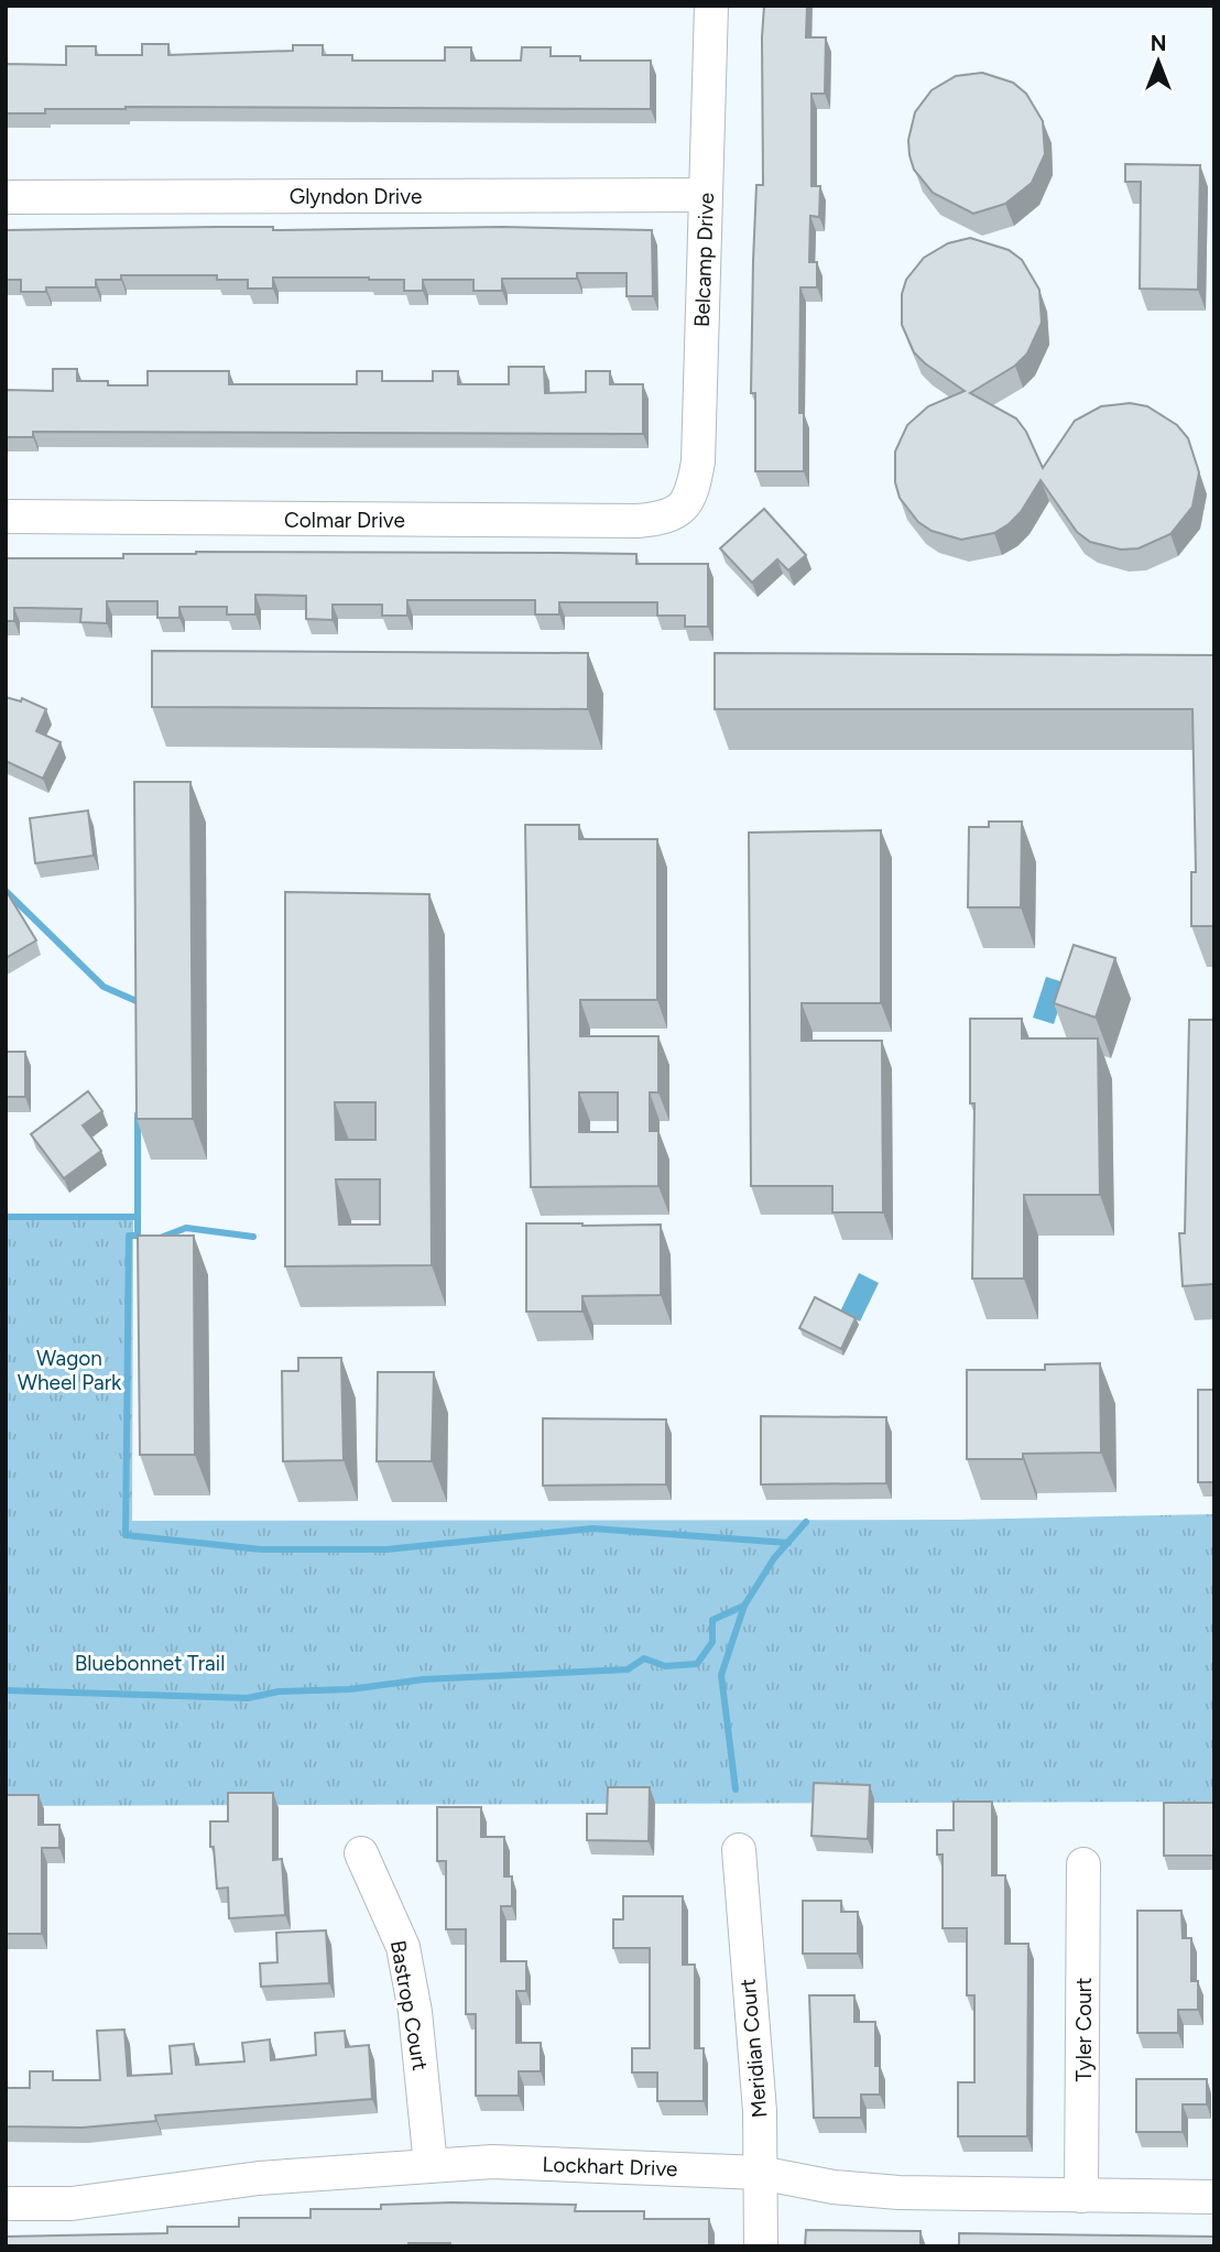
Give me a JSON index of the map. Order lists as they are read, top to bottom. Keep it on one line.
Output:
{"streets":{"street":["Glyndon Drive","Belcamp Drive","Colmar Drive","Bastrop Court","Tyler Court","Meridian Court","Lockhart Drive"]},"crossings":[["Glyndon Drive","Belcamp Drive"],["Belcamp Drive","Colmar Drive"],["Bastrop Court","Lockhart Drive"],["Tyler Court","Lockhart Drive"],["Meridian Court","Lockhart Drive"]],"parks":["Wagon Wheel Park","Bluebonnet Trail"],"north":"top"}
